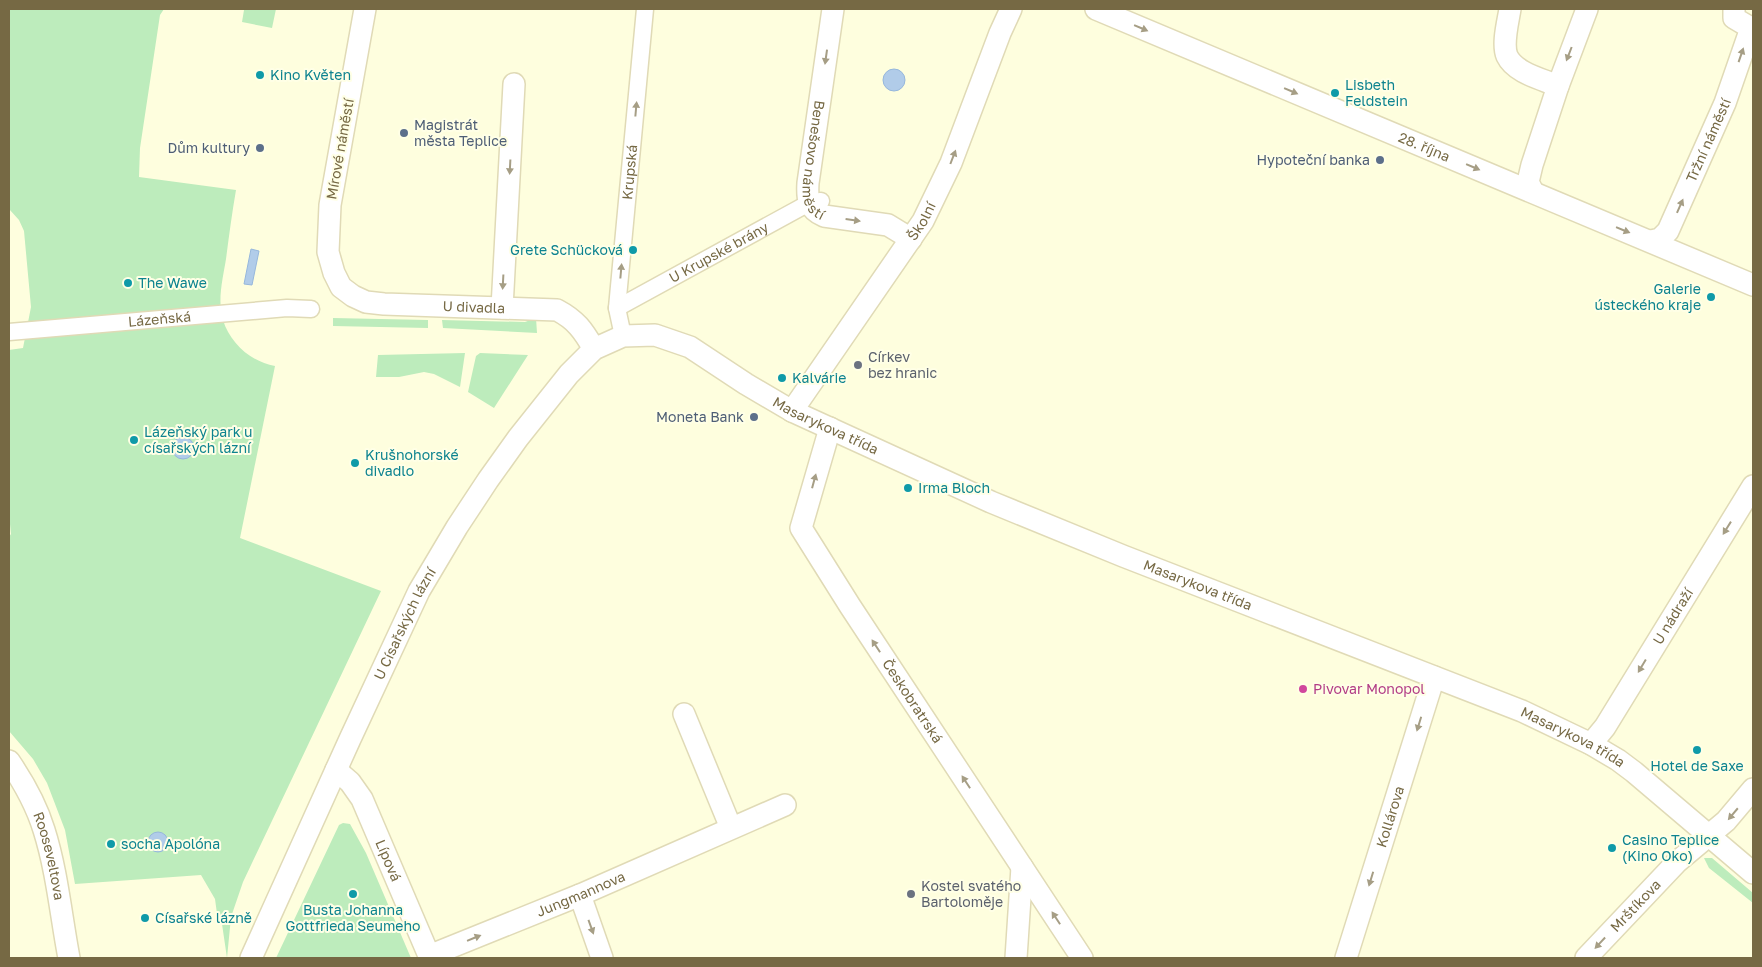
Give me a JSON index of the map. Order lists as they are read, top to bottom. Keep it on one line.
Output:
{"streets":{"street":["Tržní náměstí","28. října","Mírové náměstí","Benešovo náměstí","Krupská","Školní","U Krupské brány","U divadla","Lázeňská","Masarykova třída","U nádraží","U Císařských lázní","Českobratrská","Kollárova","Rooseveltova","Lípová","Jungmannova","Mrštíkova"]},"crossings":[["Tržní náměstí","28. října"],["Mírové náměstí","U divadla"],["Benešovo náměstí","Školní"],["Benešovo náměstí","U Krupské brány"],["Krupská","U Krupské brány"],["Krupská","Masarykova třída"],["Krupská","U Císařských lázní"],["Školní","Masarykova třída"],["U divadla","U Císařských lázní"],["Masarykova třída","U nádraží"],["Masarykova třída","U Císařských lázní"],["Masarykova třída","Českobratrská"],["Masarykova třída","Kollárova"],["Masarykova třída","Mrštíkova"],["U Císařských lázní","Lípová"],["Lípová","Jungmannova"]],"one_way":["28. října","Školní","U nádraží","Českobratrská","Kollárova","Jungmannova","Mrštíkova"],"places":["Kino Květen","Lisbeth Feldstein","Magistrát města Teplice","Dům kultury","Hypoteční banka","Grete Schücková","The Wawe","Galerie ústeckého kraje","Církev bez hranic","Kalvárie","Moneta Bank","Lázeňský park u císařských lázní","Krušnohorské divadlo","Irma Bloch","Pivovar Monopol","Hotel de Saxe","socha Apolóna","Casino Teplice (Kino Oko)","Busta Johanna Gottfrieda Seumeho","Kostel svatého Bartoloměje","Císařské lázně"]}
